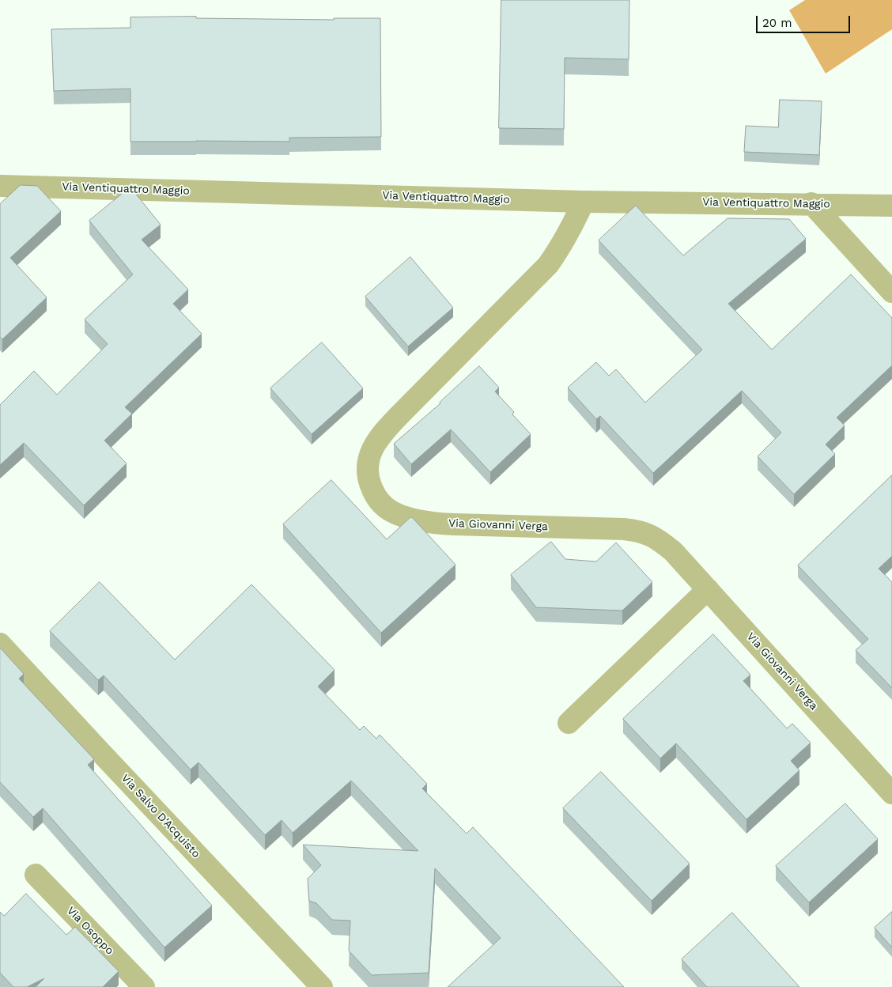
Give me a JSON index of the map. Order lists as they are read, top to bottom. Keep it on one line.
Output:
{"streets":{"street":["Via Ventiquattro Maggio","Via Giovanni Verga","Via Salvo D'Acquisto","Via Osoppo"]},"crossings":[["Via Ventiquattro Maggio","Via Giovanni Verga"]],"scale_bar":"20 m"}
